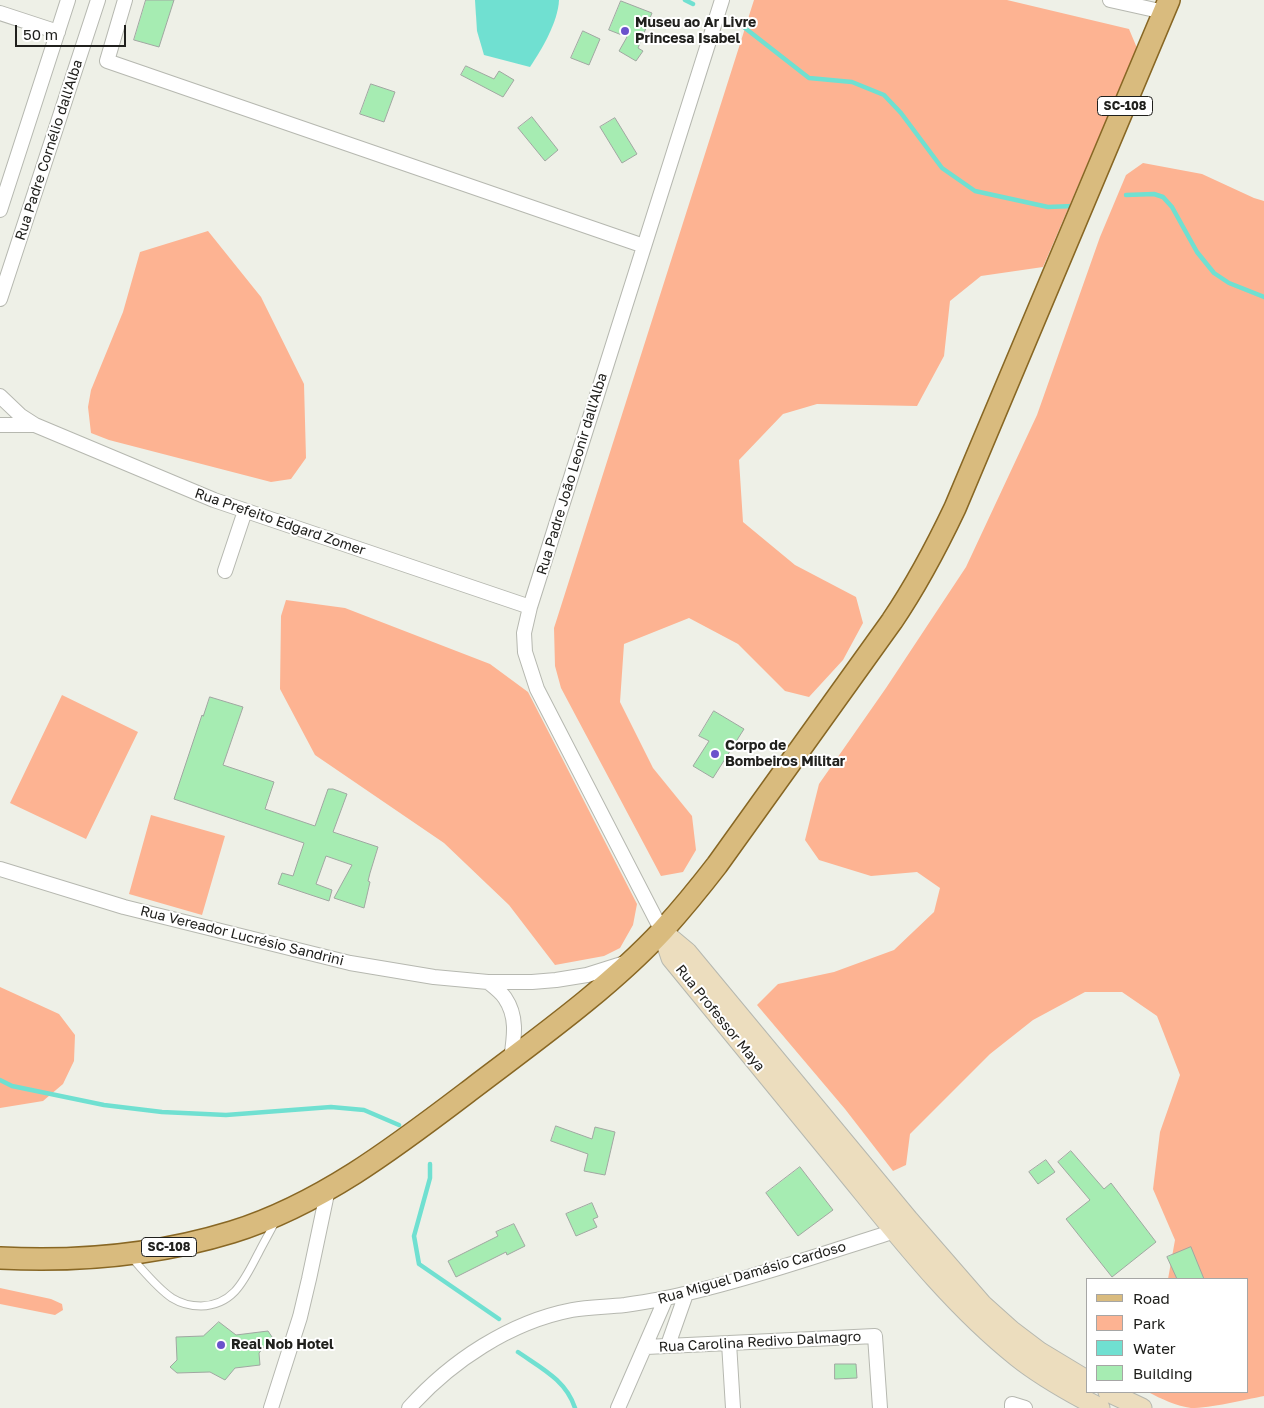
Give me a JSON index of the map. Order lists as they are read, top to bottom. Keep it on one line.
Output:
{"streets":{"main road":["SC-108","Rua Professor Maya"],"street":["Rua Padre Cornélio dall'Alba","Rua Padre João Leonir dall'Alba","Rua Prefeito Edgard Zomer","Rua Vereador Lucrésio Sandrini","Rua Miguel Damásio Cardoso","Rua Carolina Redivo Dalmagro"]},"crossings":[["SC-108","Rua Padre João Leonir dall'Alba"],["SC-108","Rua Vereador Lucrésio Sandrini"],["SC-108","Rua Professor Maya"],["Rua Padre João Leonir dall'Alba","Rua Prefeito Edgard Zomer"],["Rua Padre João Leonir dall'Alba","Rua Professor Maya"],["Rua Professor Maya","Rua Miguel Damásio Cardoso"]],"places":["Museu ao Ar Livre Princesa Isabel","Corpo de Bombeiros Militar","Real Nob Hotel"],"legend":["Road","Park","Water","Building"],"scale_bar":"50 m"}
